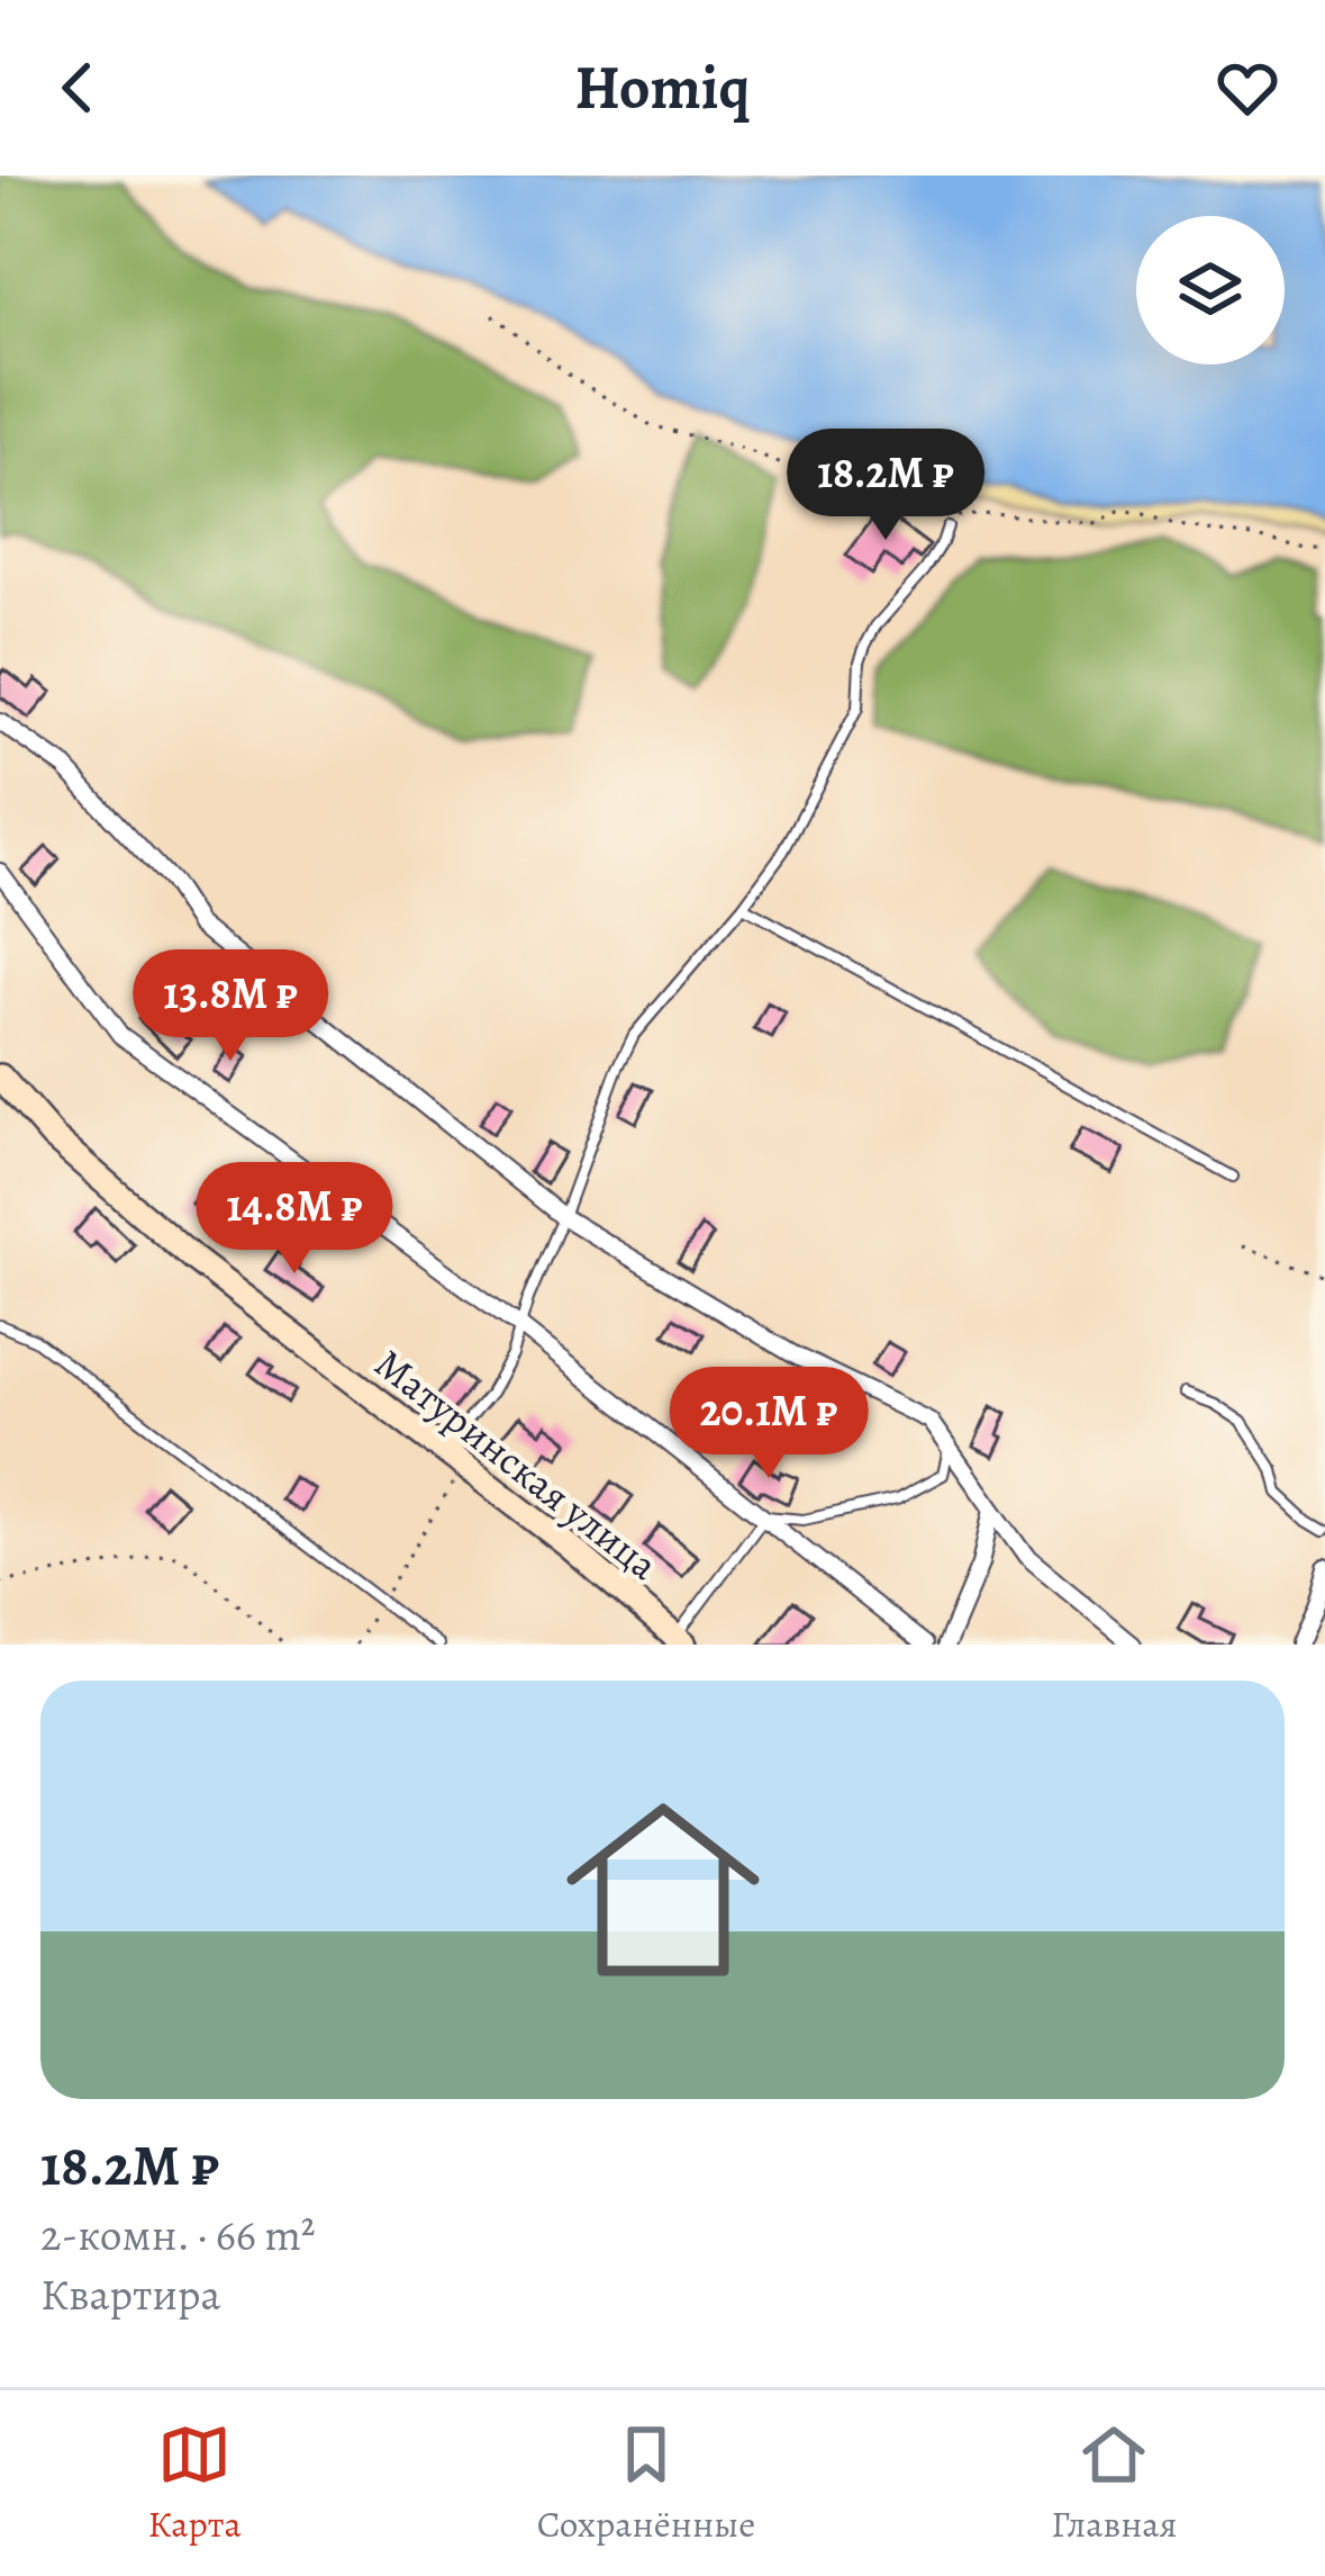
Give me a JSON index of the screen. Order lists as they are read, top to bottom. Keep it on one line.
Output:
{"streets":{"street":["Матуринская улица"]},"page":{"header":"Homiq","price":["18.2M ₽","13.8M ₽","14.8M ₽","20.1M ₽"],"list":[{"name":"18.2M ₽","note":"2-комн. · 66 m² · Квартира"}],"tabs":["Карта","Сохранённые","Главная"]}}
